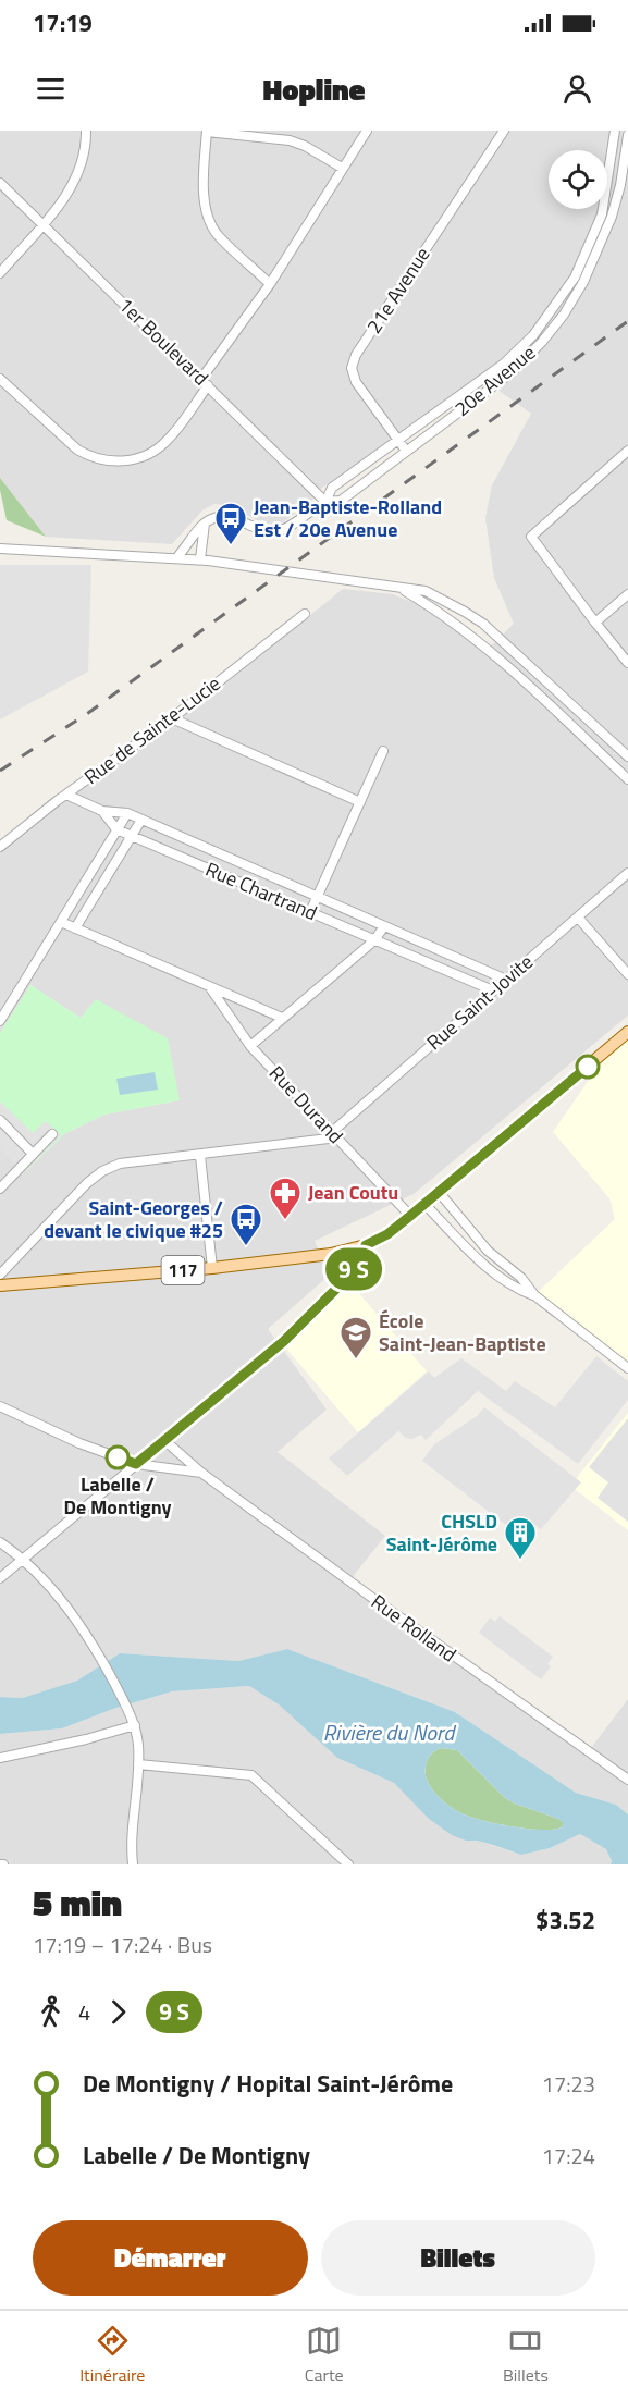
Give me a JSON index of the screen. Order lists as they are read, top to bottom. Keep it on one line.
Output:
{"streets":{"main road":["117"],"street":["21e Avenue","1er Boulevard","20e Avenue","Rue de Sainte-Lucie","Rue Chartrand","Rue Saint-Jovite","Rue Durand","Rue Rolland"]},"crossings":[["21e Avenue","20e Avenue"],["1er Boulevard","20e Avenue"],["Rue de Sainte-Lucie","Rue Chartrand"],["Rue Chartrand","Rue Saint-Jovite"],["Rue Saint-Jovite","Rue Durand"],["Rue Durand","117"]],"water":["Rivière du Nord"],"places":{"bus stop":["Jean-Baptiste-Rolland Est / 20e Avenue","Saint-Georges / devant le civique #25"],"pharmacy":["Jean Coutu"],"school or university":["École Saint-Jean-Baptiste"],"other":["Labelle / De Montigny"],"building":["CHSLD Saint-Jérôme"]},"page":{"status":"17:19","header":"Hopline","on_map":"9 S","heading":["5 min","17:19 – 17:24 · Bus","$3.52"],"legs":["4","9 S"],"list":[{"name":"De Montigny / Hopital Saint-Jérôme","value":"17:23"},{"name":"Labelle / De Montigny","value":"17:24"}],"buttons":["Démarrer","Billets"],"tabs":["Itinéraire","Carte","Billets"]}}
